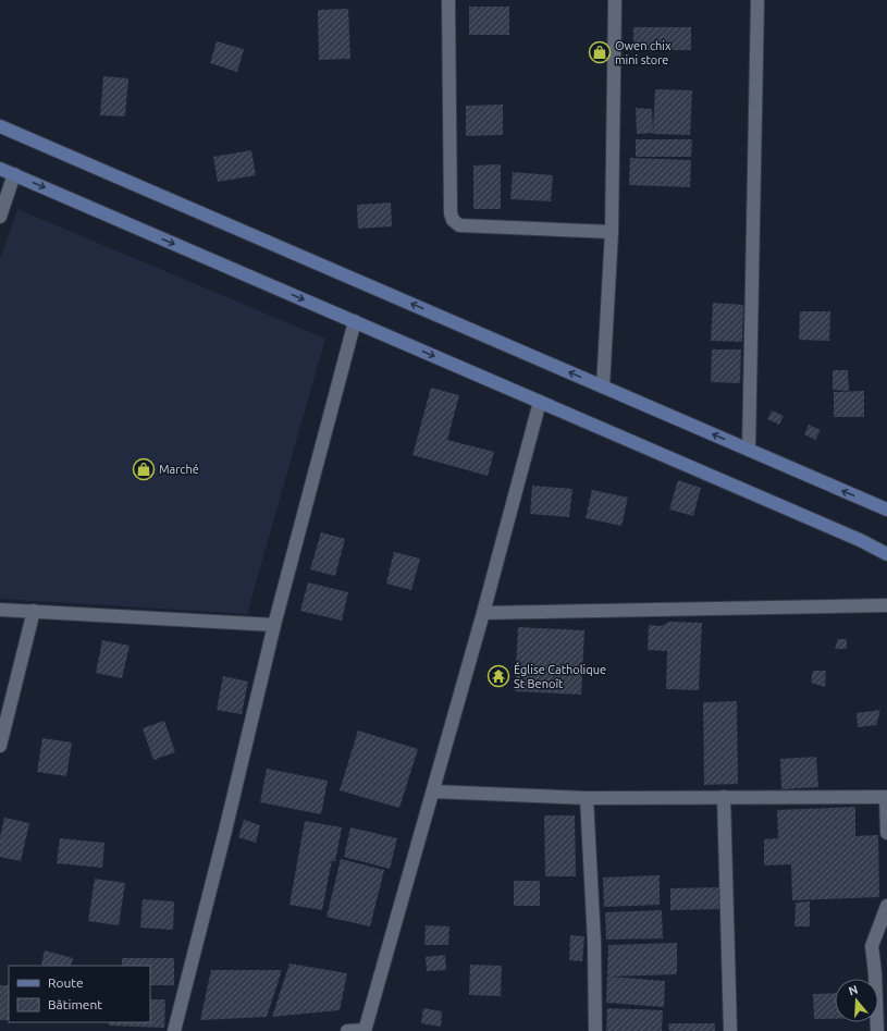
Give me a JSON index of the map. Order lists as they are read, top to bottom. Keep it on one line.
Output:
{"places":{"shop":["Owen chix mini store","Marché"],"temple":["Église Catholique St Benoît"]},"legend":["Route","Bâtiment"],"north":"top"}
